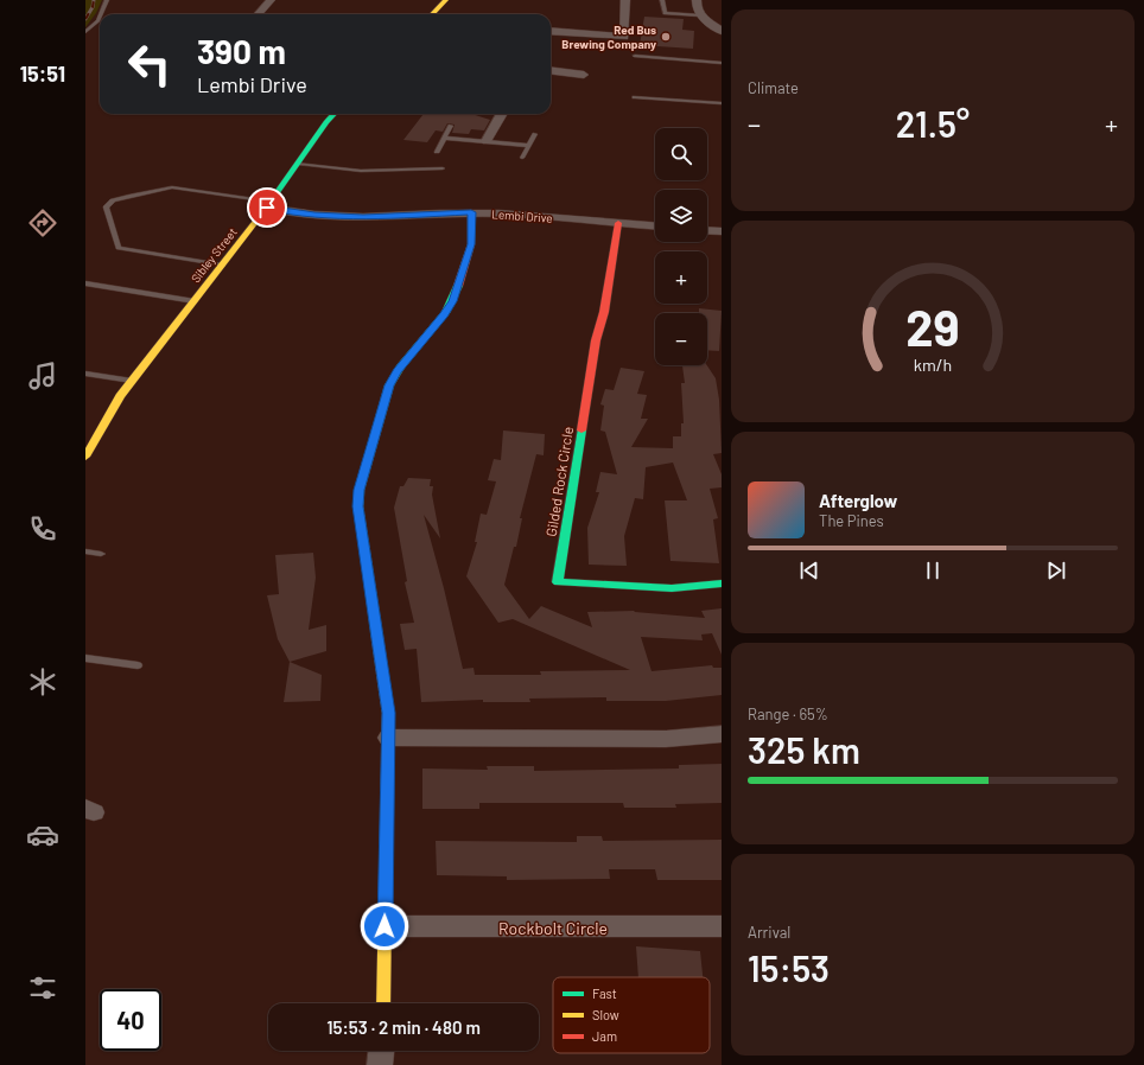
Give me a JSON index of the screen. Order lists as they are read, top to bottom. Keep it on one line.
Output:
{"streets":{"street":["Lembi Drive","Sibley Street","Gilded Rock Circle","Rockbolt Circle"]},"crossings":[["Lembi Drive","Sibley Street"],["Lembi Drive","Gilded Rock Circle"]],"places":["Red Bus Brewing Company"],"legend":["Fast","Slow","Jam"],"page":{"tabs":"15:51","tile":["Climate",["Range · 65%","325 km"],["Arrival","15:53"]],"turn":["390 m","Lembi Drive"],"heat":["−","21.5°","+"],"map_buttons":["+","−"],"song":["Afterglow","The Pines"],"limit":"40","trip":"15:53 · 2 min · 480 m","gauge":["29","km/h"]}}
